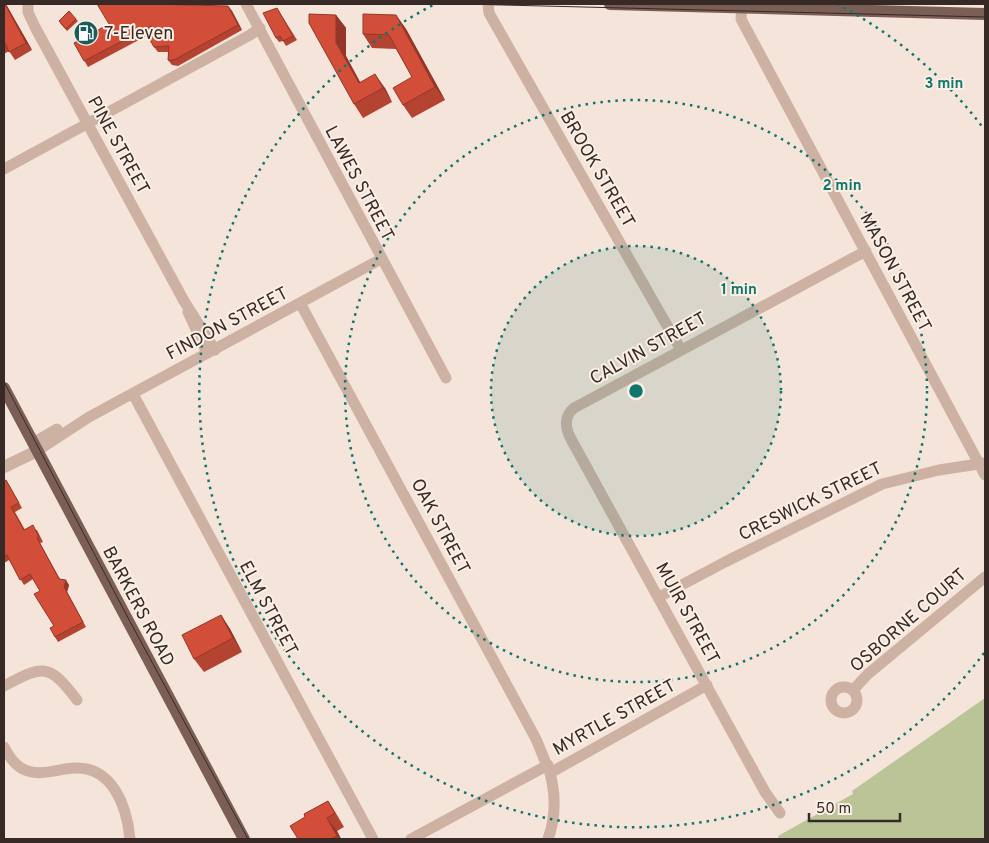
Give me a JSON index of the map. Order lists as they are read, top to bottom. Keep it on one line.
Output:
{"streets":{"main road":["BARKERS ROAD"],"street":["PINE STREET","BROOK STREET","LAWES STREET","MASON STREET","FINDON STREET","CALVIN STREET","CRESWICK STREET","OAK STREET","ELM STREET","MUIR STREET","OSBORNE COURT","MYRTLE STREET"]},"crossings":[["PINE STREET","FINDON STREET"],["BROOK STREET","CALVIN STREET"],["LAWES STREET","FINDON STREET"],["MASON STREET","CALVIN STREET"],["MASON STREET","CRESWICK STREET"],["FINDON STREET","OAK STREET"],["FINDON STREET","BARKERS ROAD"],["FINDON STREET","ELM STREET"],["CALVIN STREET","MUIR STREET"],["CRESWICK STREET","MUIR STREET"],["OAK STREET","MYRTLE STREET"],["MUIR STREET","MYRTLE STREET"]],"places":{"fuel station":["7-Eleven"]},"scale_bar":"50 m","rings":["3 min","2 min","1 min"]}
